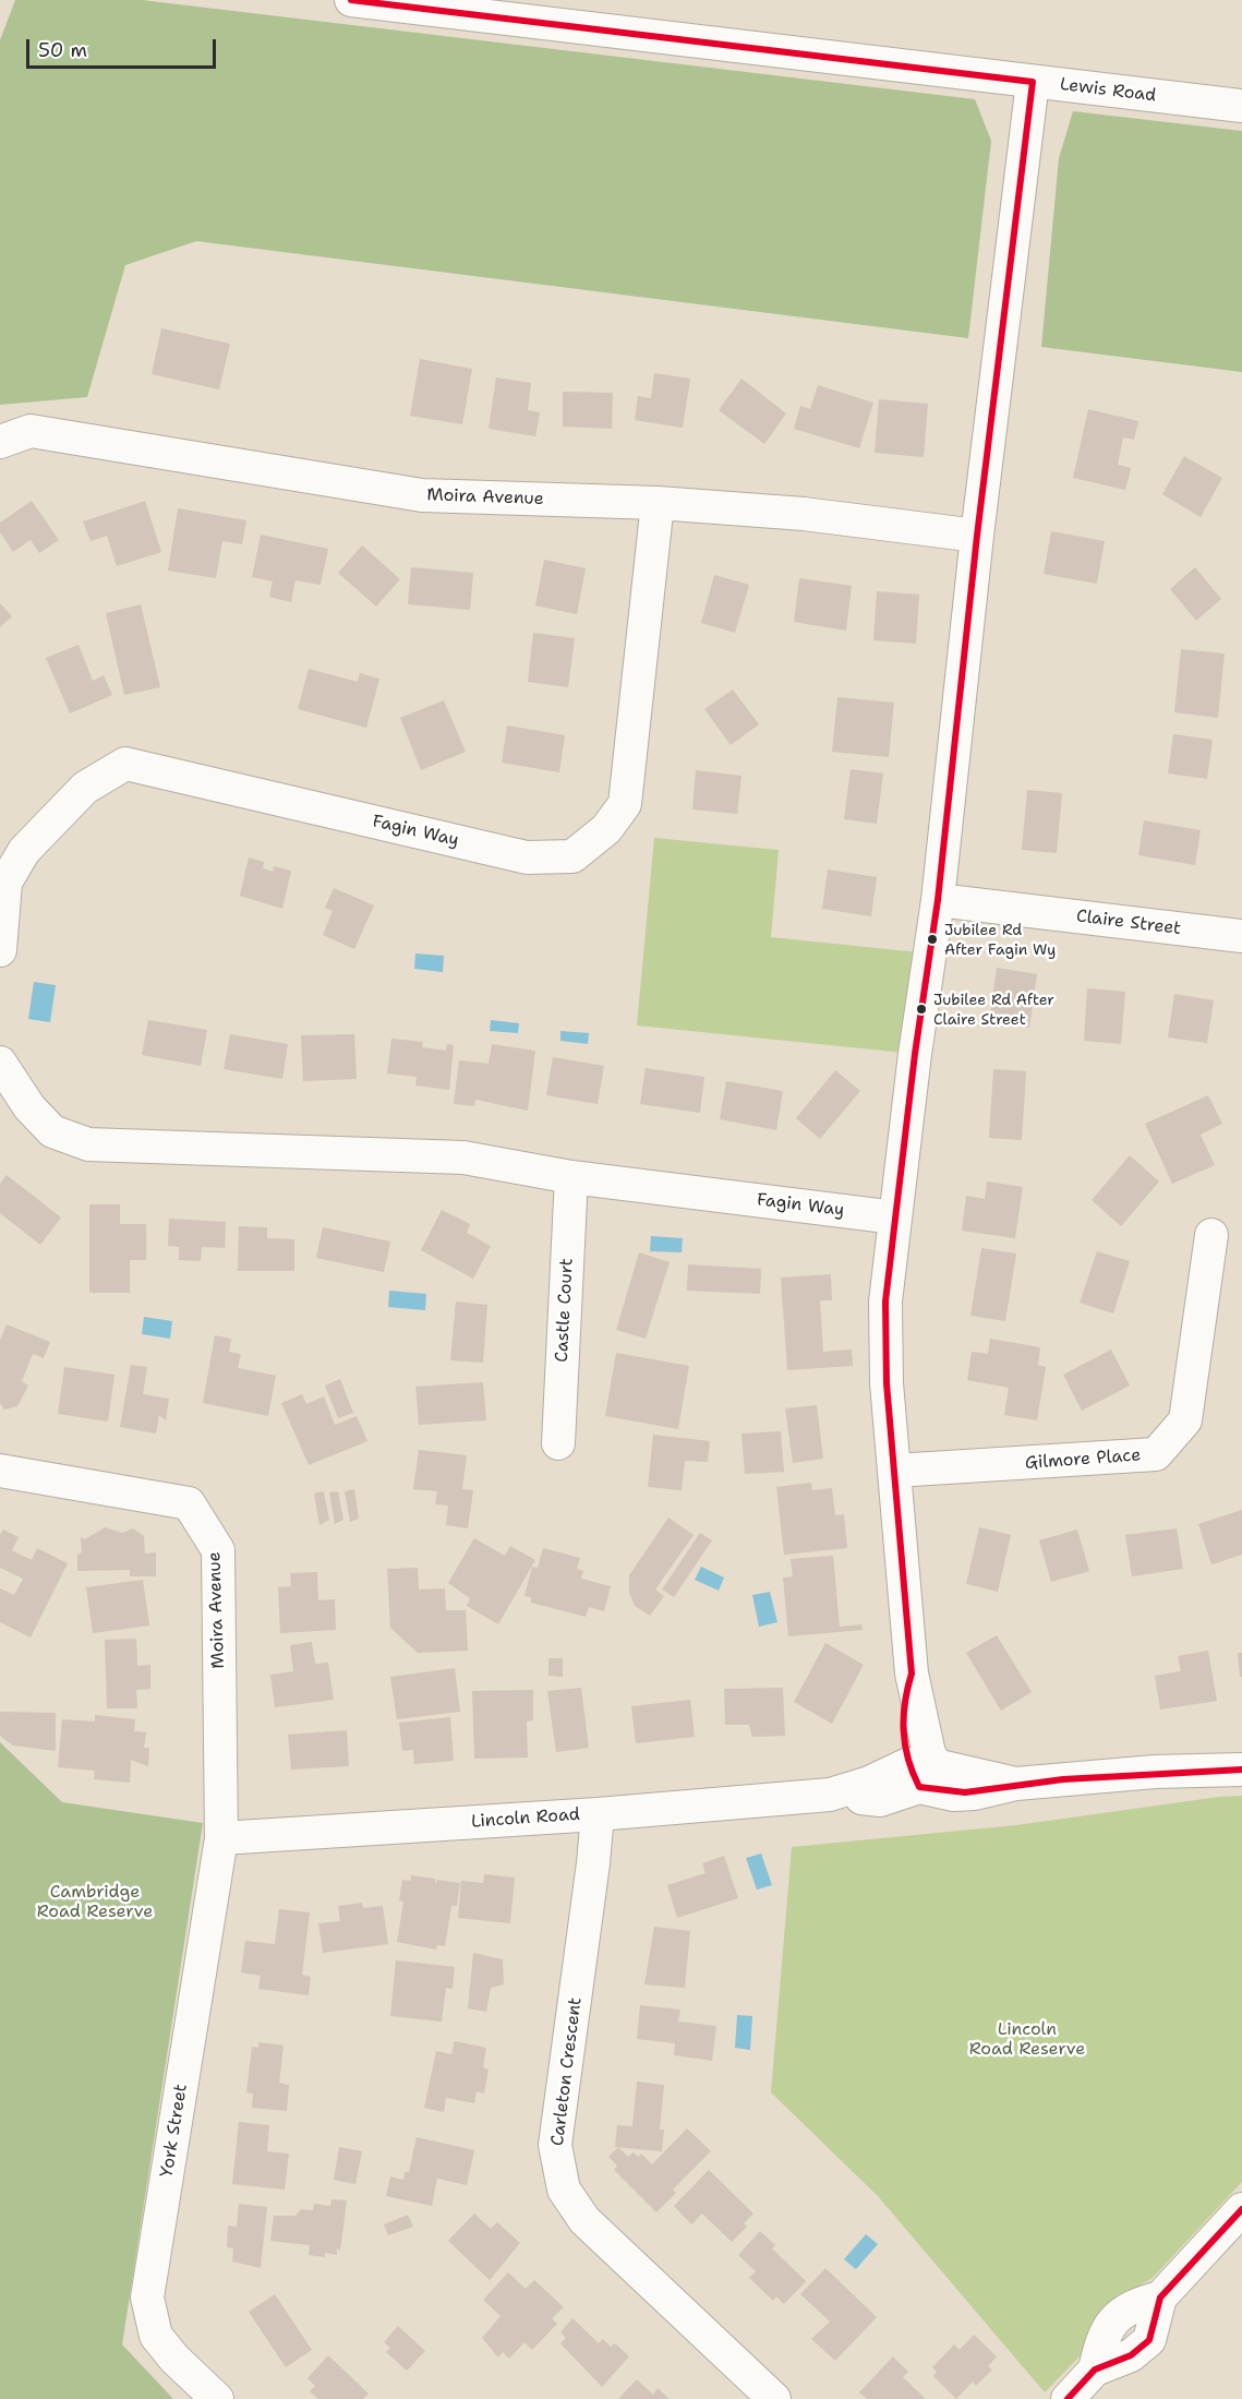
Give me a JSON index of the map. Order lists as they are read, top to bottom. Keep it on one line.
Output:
{"streets":{"street":["Lewis Road","Moira Avenue","Fagin Way","Claire Street","Castle Court","Gilmore Place","Lincoln Road","Carleton Crescent","York Street"]},"crossings":[["Moira Avenue","Fagin Way"],["Moira Avenue","Lincoln Road"],["Moira Avenue","York Street"],["Fagin Way","Castle Court"],["Lincoln Road","Carleton Crescent"],["Lincoln Road","York Street"]],"parks":["Cambridge Road Reserve","Lincoln Road Reserve"],"places":["Jubilee Rd After Fagin Wy","Jubilee Rd After Claire Street"],"scale_bar":"50 m"}
